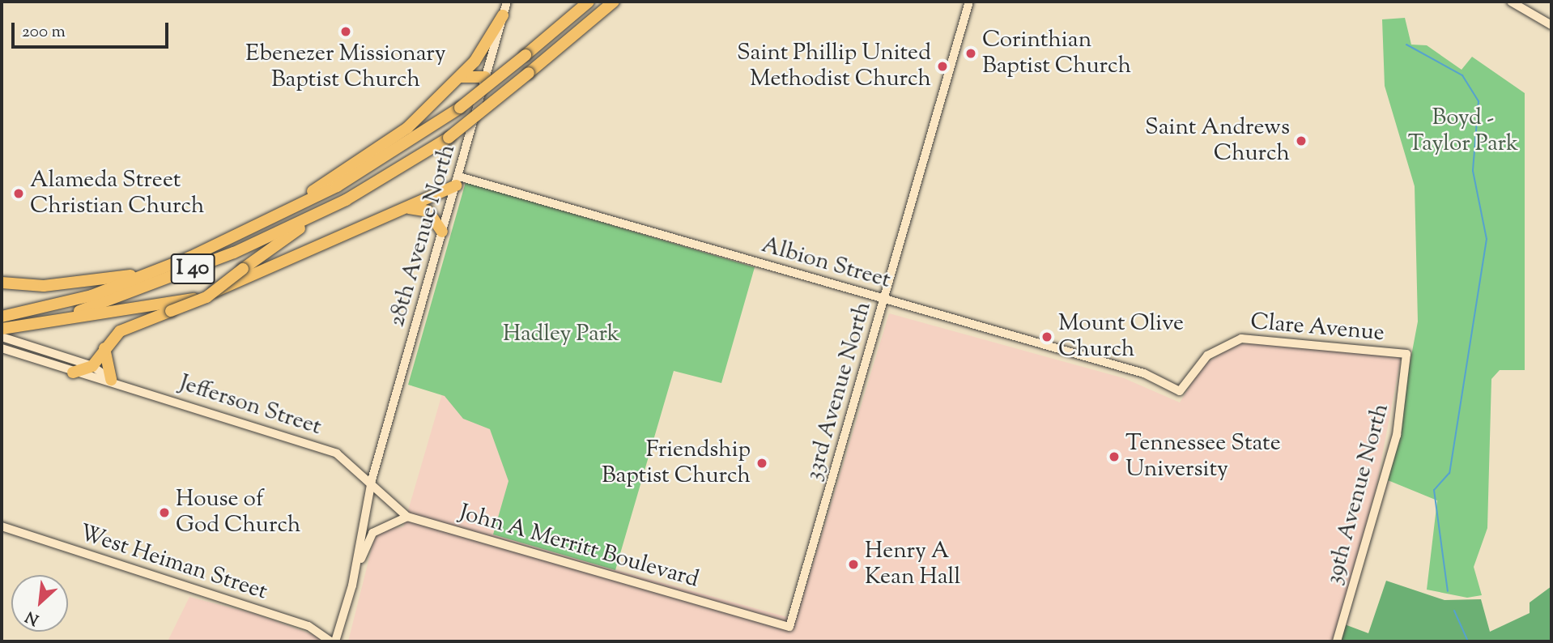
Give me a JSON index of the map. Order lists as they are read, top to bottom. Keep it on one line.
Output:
{"streets":{"highway":["I 40"],"street":["28th Avenue North","Albion Street","Clare Avenue","33rd Avenue North","Jefferson Street","39th Avenue North","John A Merritt Boulevard","West Heiman Street"]},"crossings":[["28th Avenue North","Albion Street"],["28th Avenue North","Jefferson Street"],["28th Avenue North","John A Merritt Boulevard"],["Albion Street","Clare Avenue"],["Albion Street","33rd Avenue North"],["Clare Avenue","39th Avenue North"],["33rd Avenue North","John A Merritt Boulevard"],["Jefferson Street","John A Merritt Boulevard"]],"parks":["Boyd - Taylor Park","Hadley Park"],"places":["Ebenezer Missionary Baptist Church","Corinthian Baptist Church","Saint Phillip United Methodist Church","Saint Andrews Church","Alameda Street Christian Church","Mount Olive Church","Tennessee State University","Friendship Baptist Church","House of God Church","Henry A Kean Hall"],"scale_bar":"200 m","north":"bottom left"}
